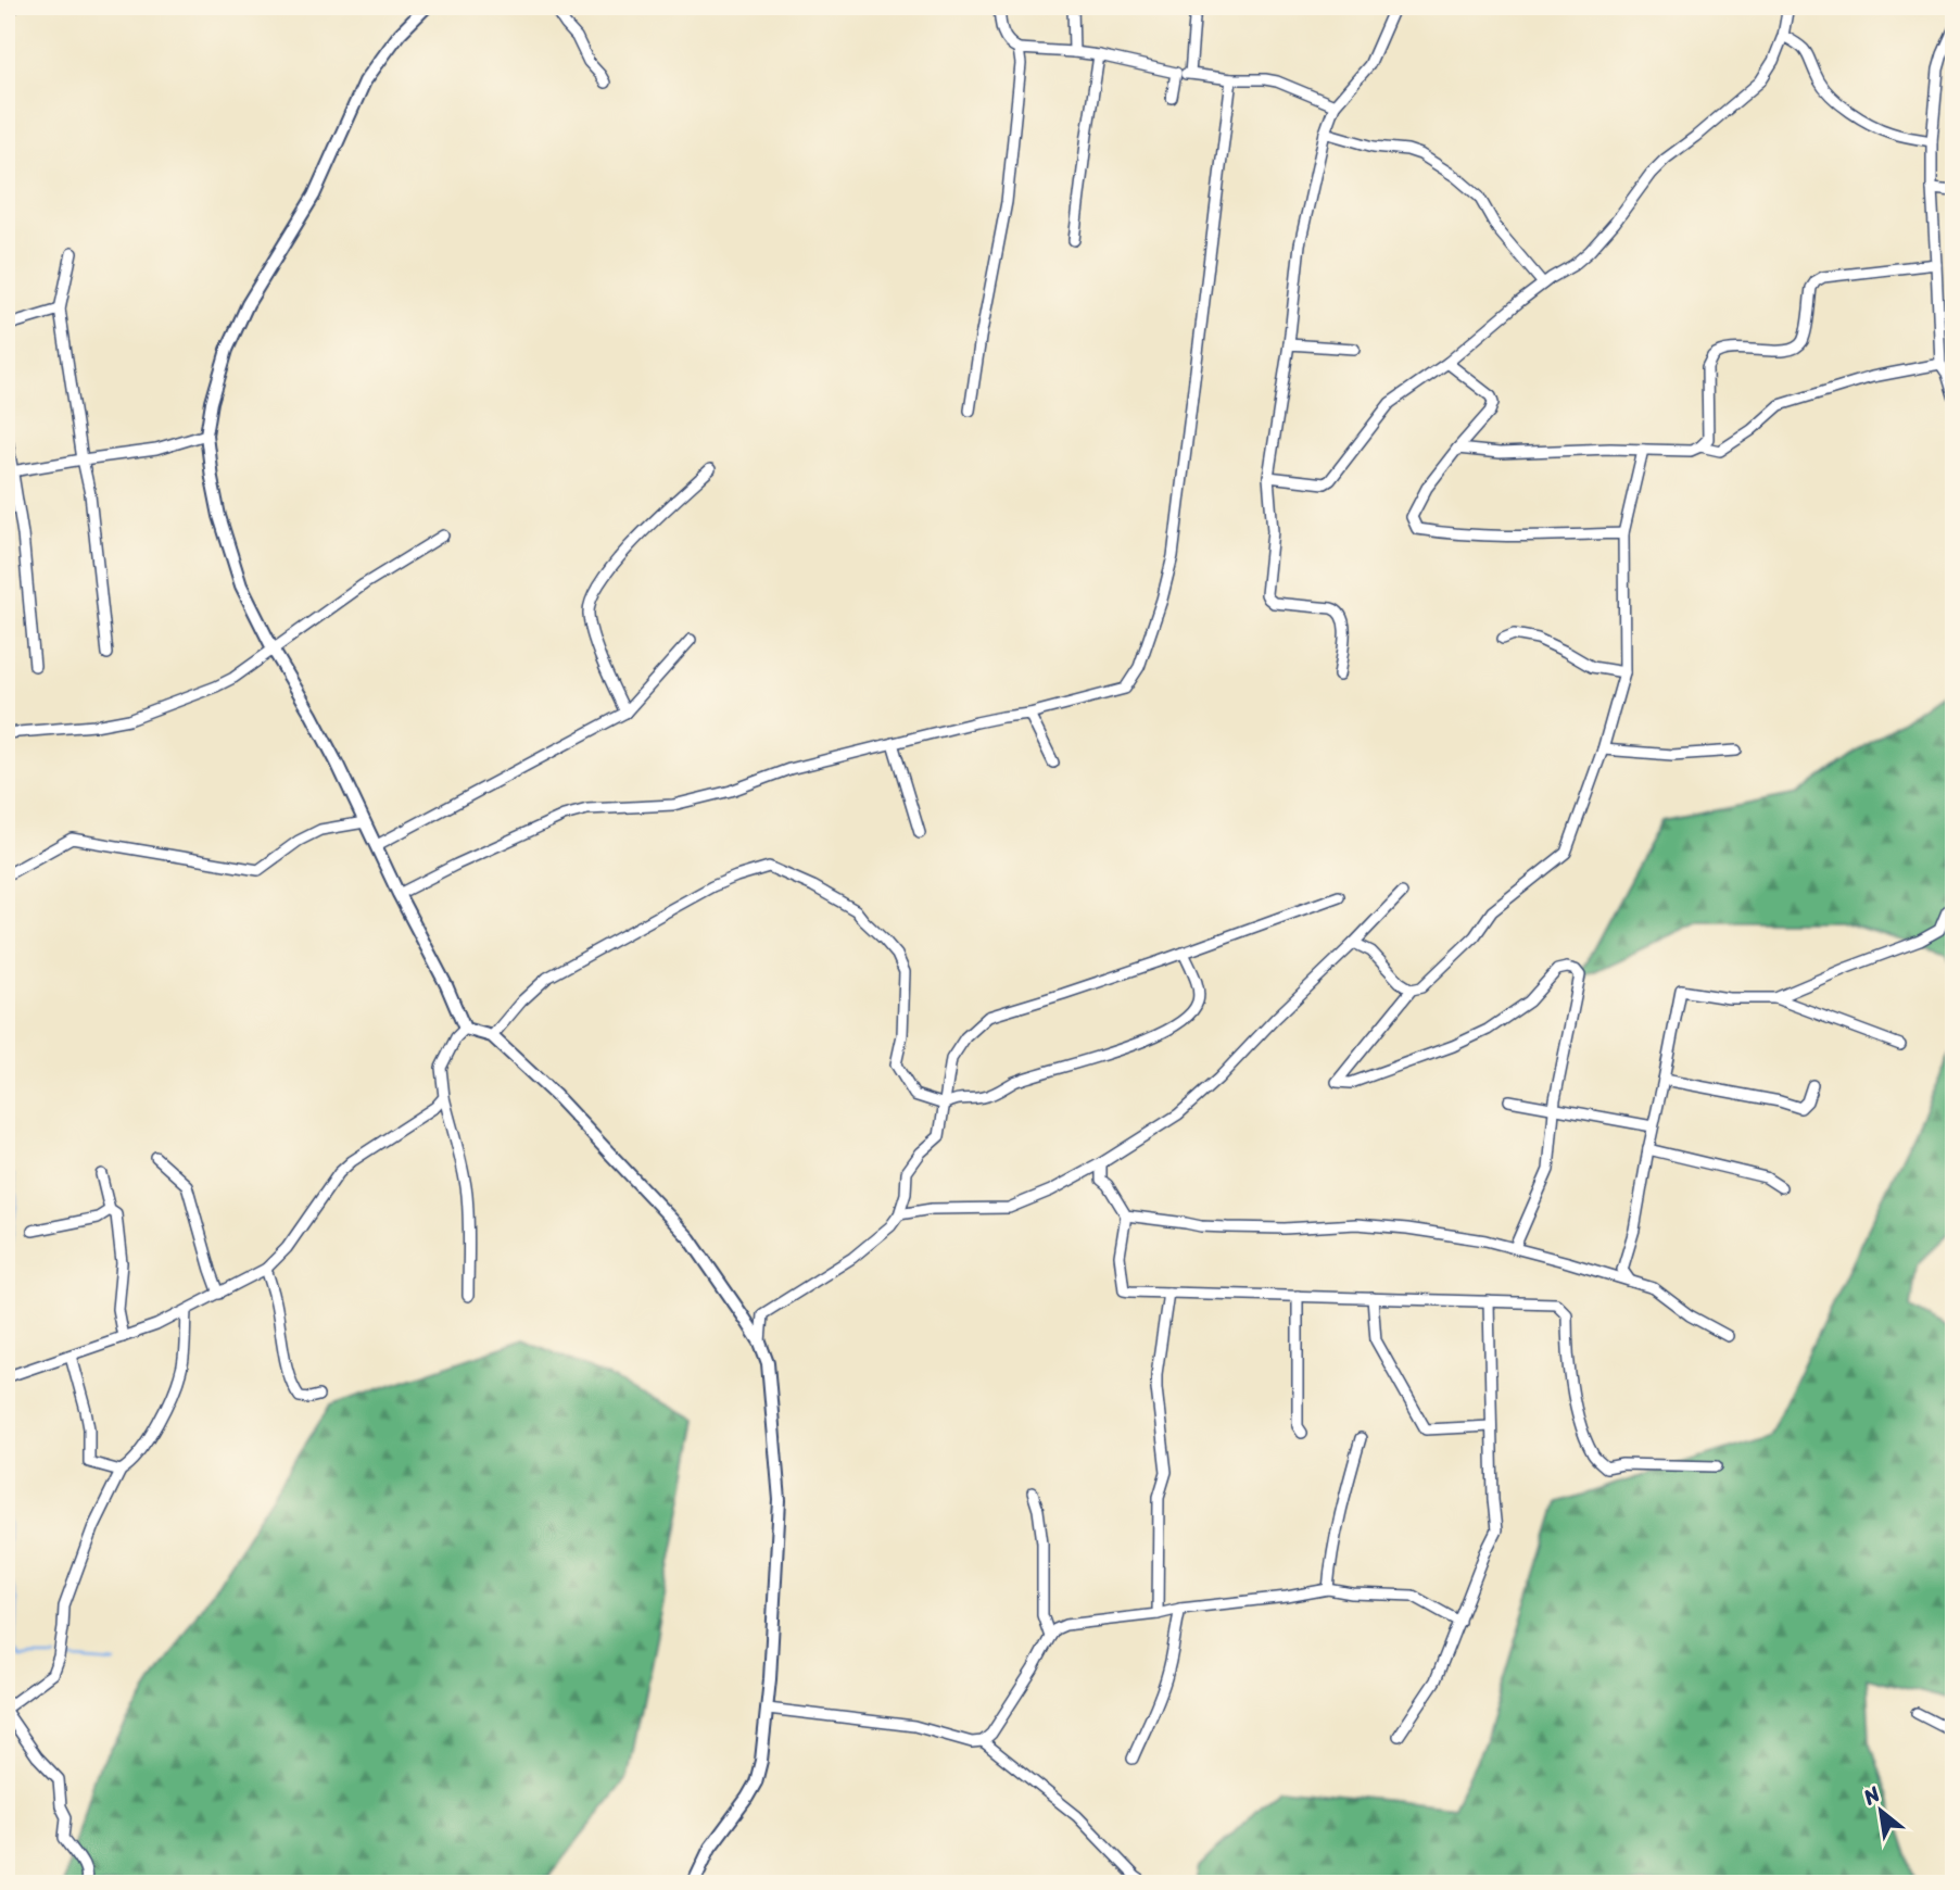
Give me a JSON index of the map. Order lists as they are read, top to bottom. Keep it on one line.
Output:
{"north":"top left"}
